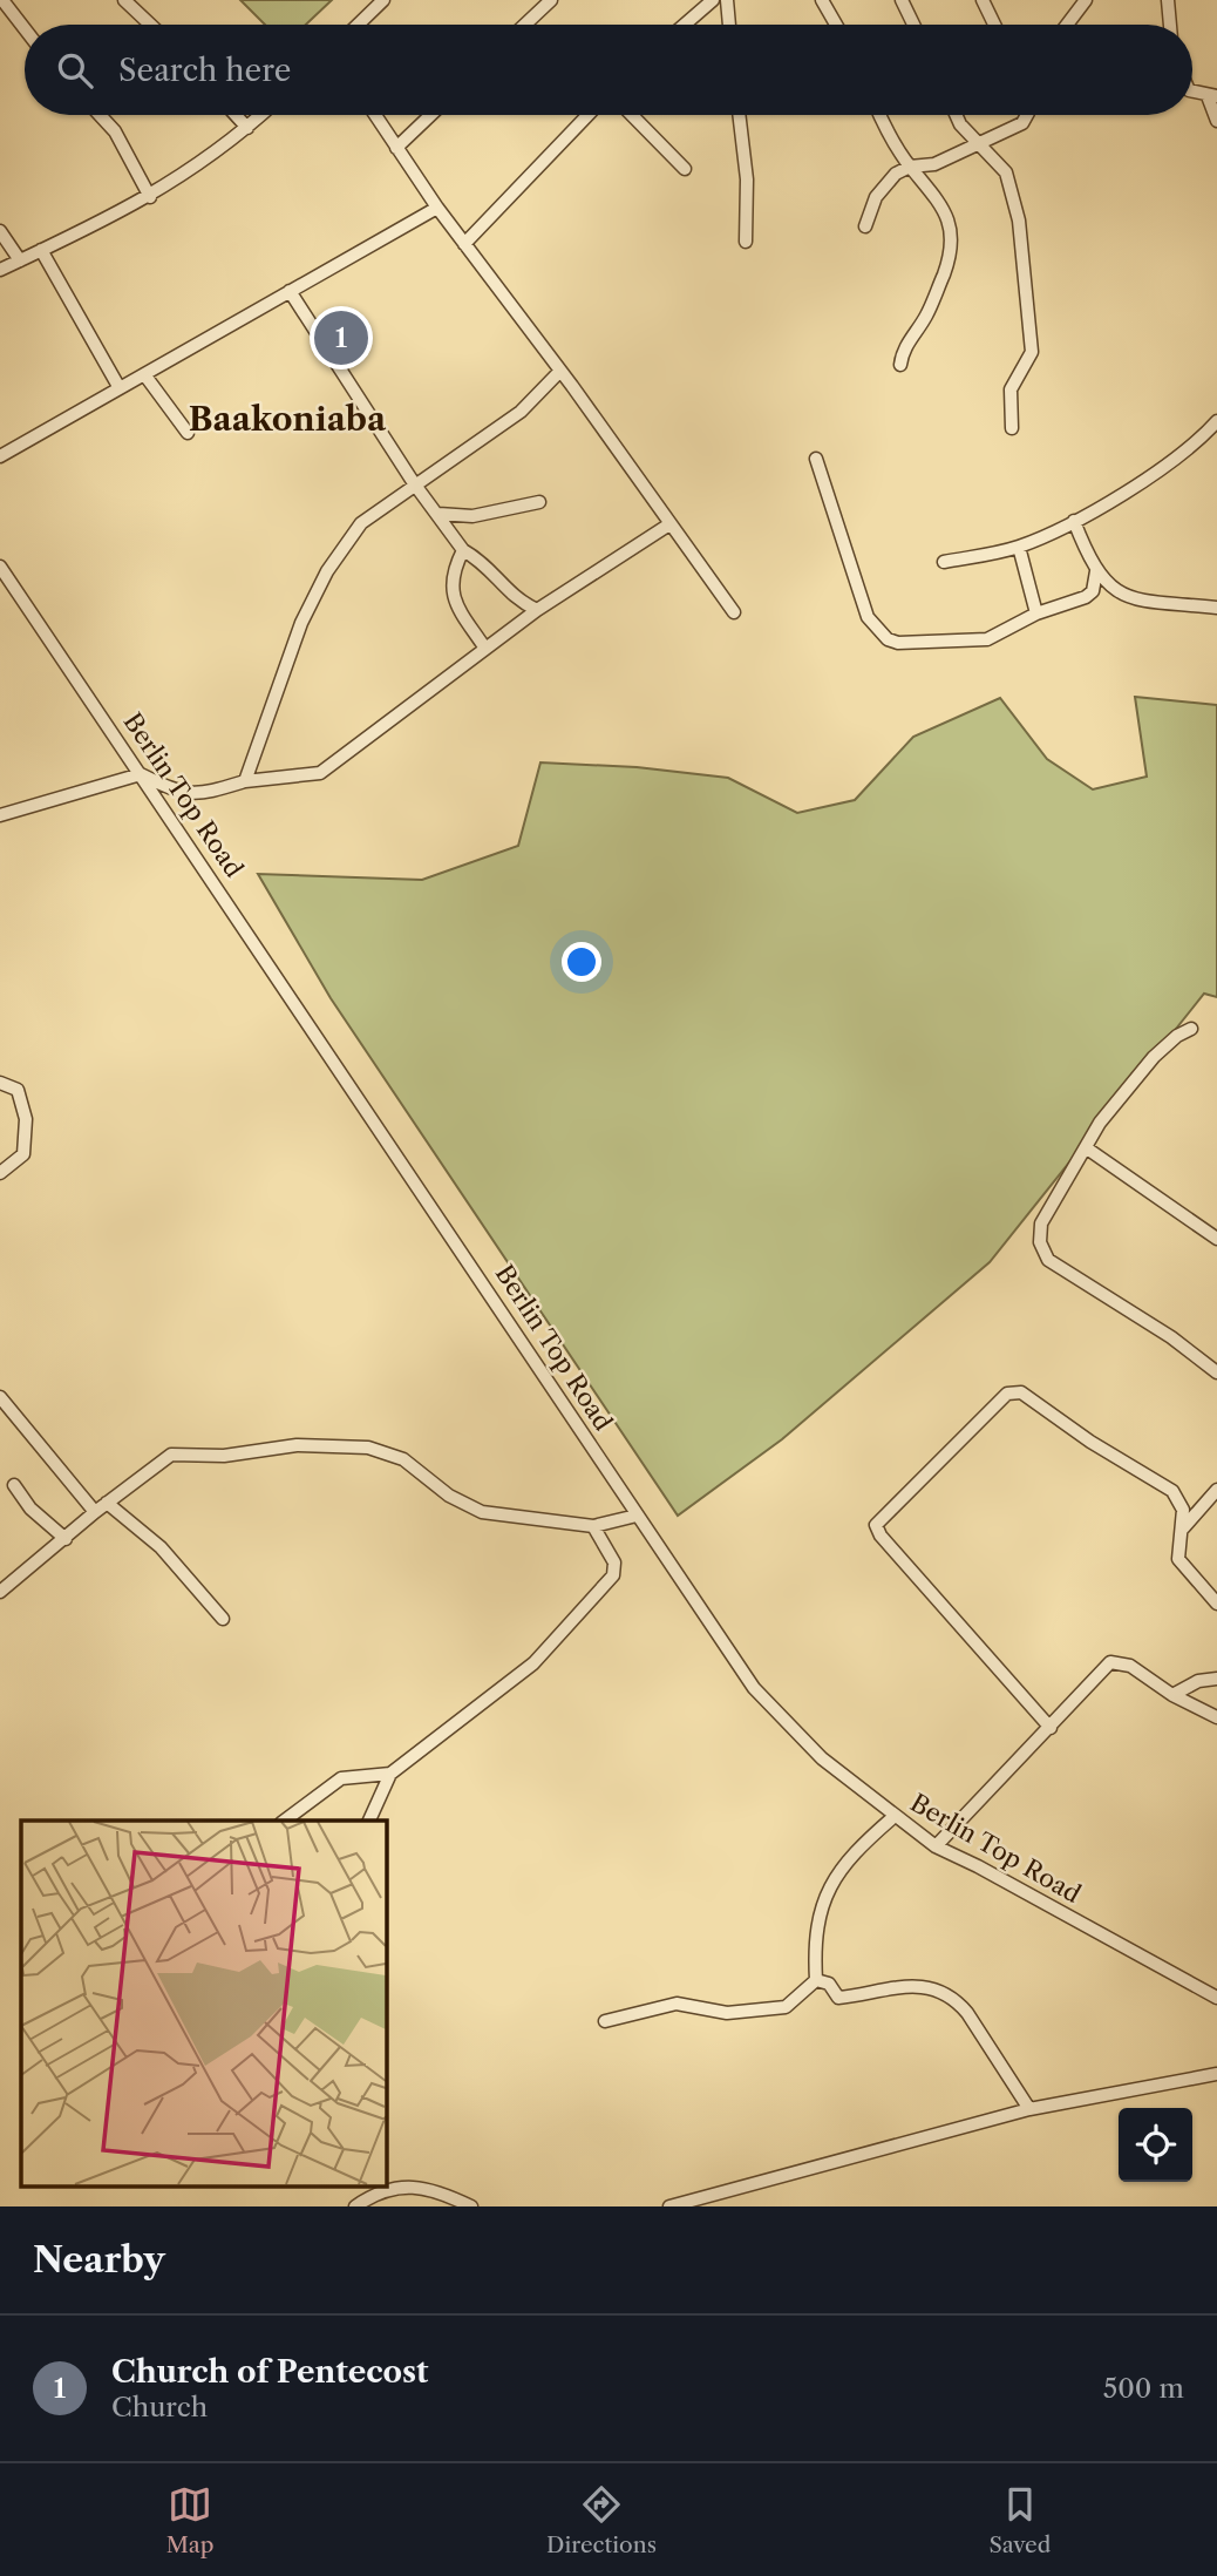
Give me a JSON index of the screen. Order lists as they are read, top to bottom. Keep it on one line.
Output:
{"streets":{"street":["Berlin Top Road"]},"districts":["Baakoniaba"],"page":{"search":"Search here","pins":"1","heading":"Nearby","list":[{"mark":"1","name":"Church of Pentecost","note":"Church","value":"500 m"}],"nav":["Map","Directions","Saved"]}}
